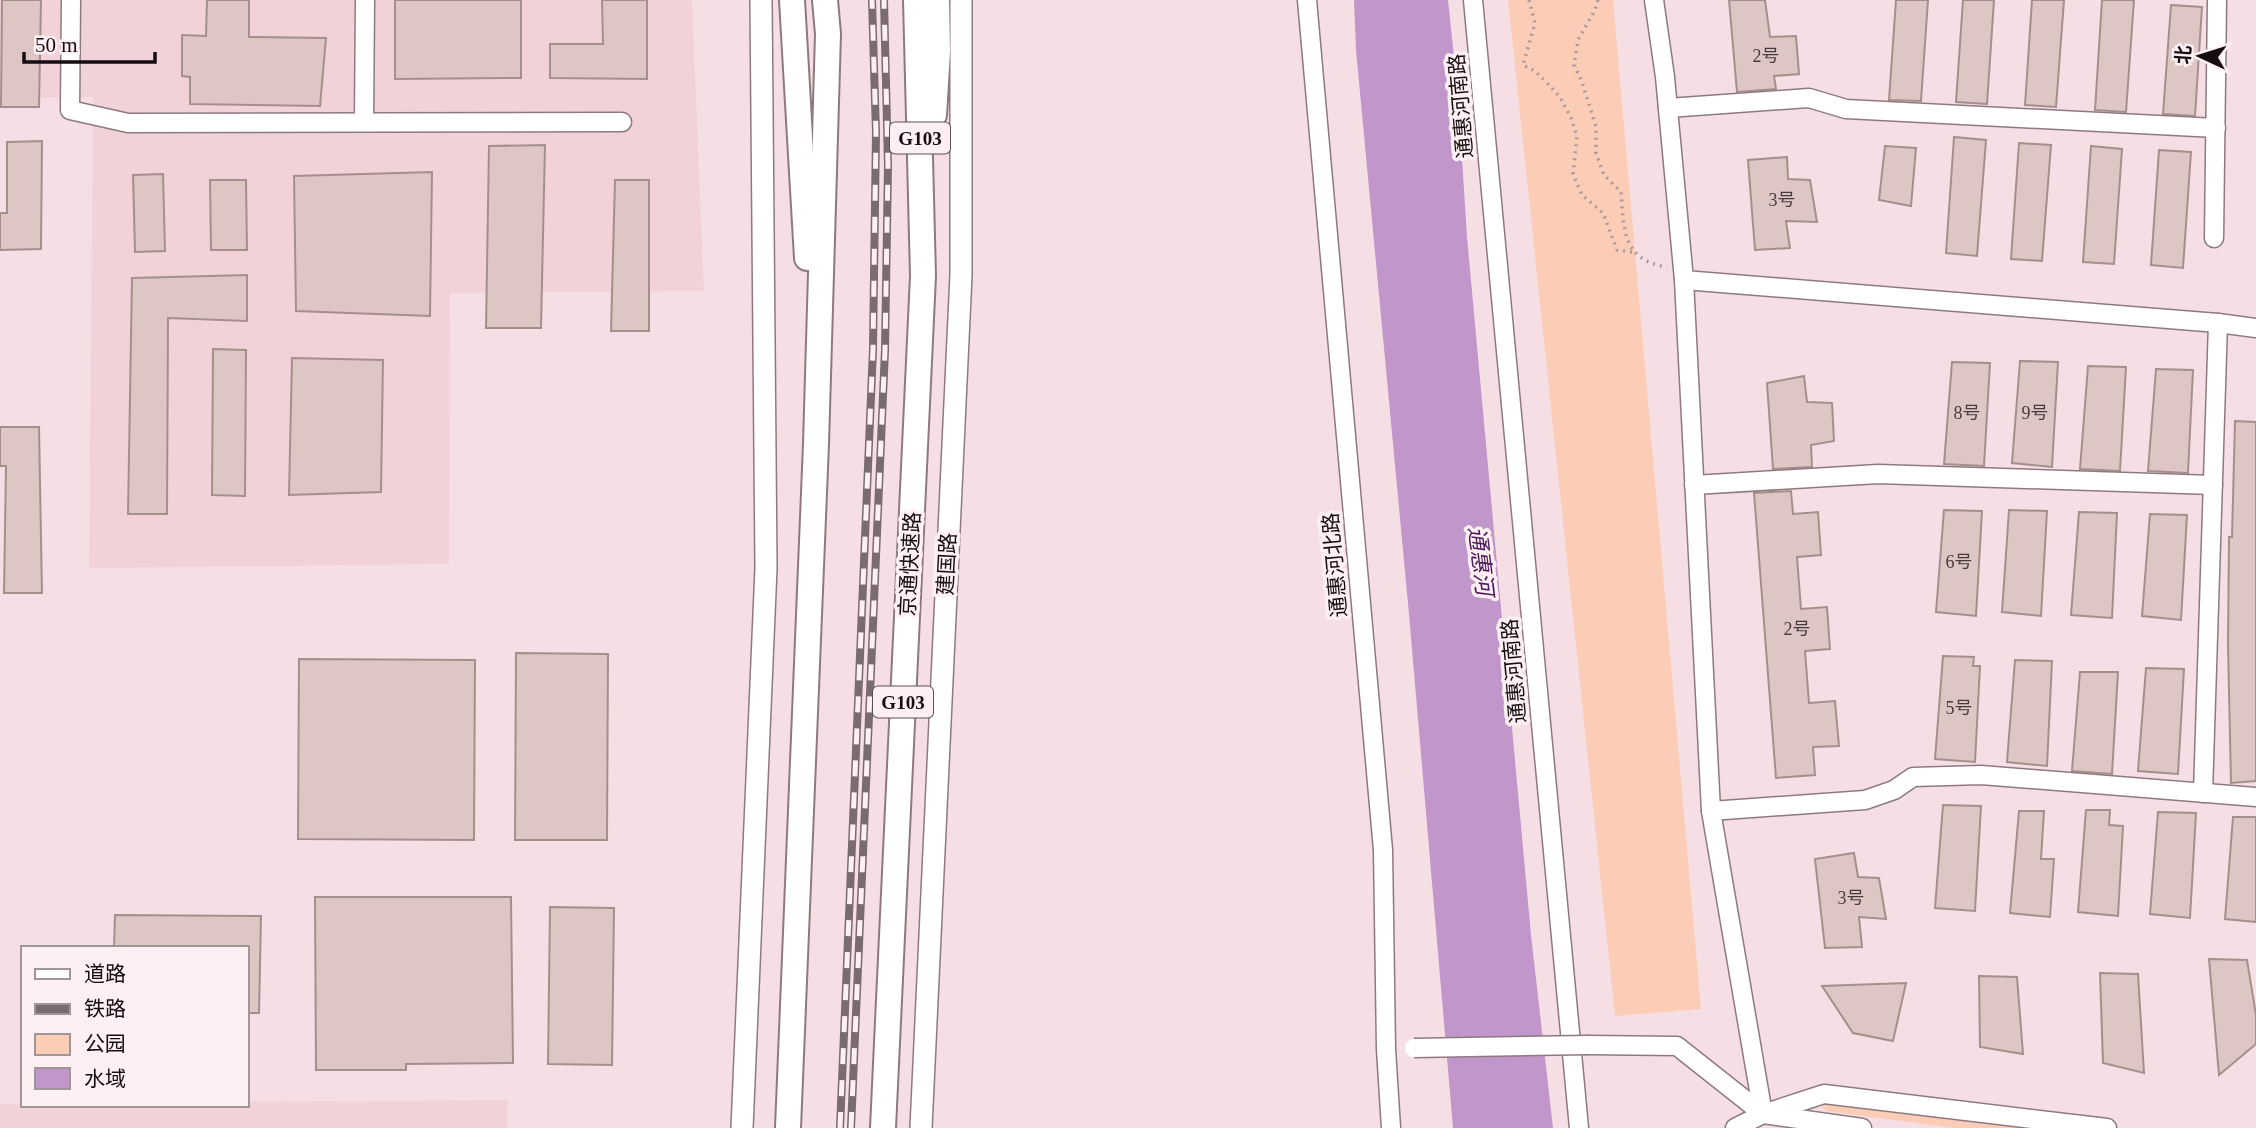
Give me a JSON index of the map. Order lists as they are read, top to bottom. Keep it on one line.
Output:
{"streets":{"highway":["G103","京通快速路"],"main road":["建国路"],"street":["通惠河南路","通惠河北路"]},"water":["通惠河"],"house_numbers":["2号","3号","8号","9号","6号","2号","5号","3号"],"legend":["道路","铁路","公园","水域"],"scale_bar":"50 m","north":"left"}
